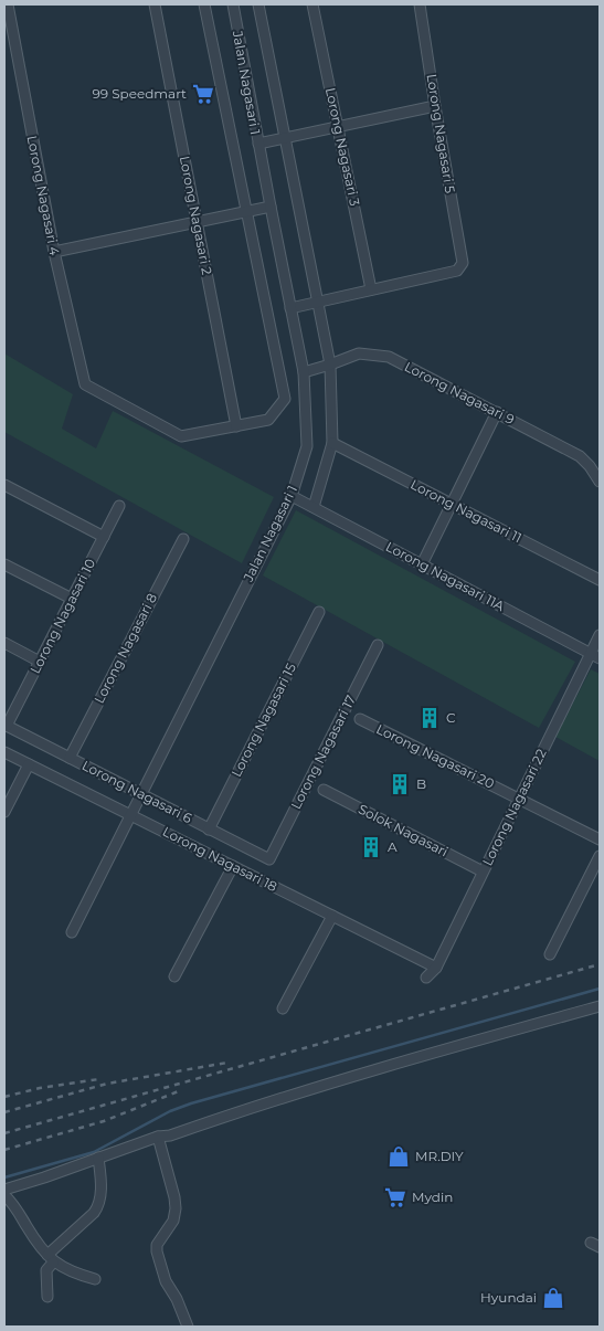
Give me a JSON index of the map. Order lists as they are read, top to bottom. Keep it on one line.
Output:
{"streets":{"street":["Jalan Nagasari 1","Lorong Nagasari 5","Lorong Nagasari 3","Lorong Nagasari 4","Lorong Nagasari 2","Lorong Nagasari 9","Lorong Nagasari 11","Lorong Nagasari 11A","Lorong Nagasari 10","Lorong Nagasari 8","Lorong Nagasari 15","Lorong Nagasari 17","Lorong Nagasari 20","Lorong Nagasari 6","Lorong Nagasari 22","Solok Nagasari","Lorong Nagasari 18"]},"crossings":[["Jalan Nagasari 1","Lorong Nagasari 9"],["Jalan Nagasari 1","Lorong Nagasari 11"],["Jalan Nagasari 1","Lorong Nagasari 11A"],["Jalan Nagasari 1","Lorong Nagasari 6"],["Jalan Nagasari 1","Lorong Nagasari 18"],["Lorong Nagasari 5","Lorong Nagasari 3"],["Lorong Nagasari 4","Lorong Nagasari 2"],["Lorong Nagasari 11A","Lorong Nagasari 22"],["Lorong Nagasari 10","Lorong Nagasari 6"],["Lorong Nagasari 8","Lorong Nagasari 6"],["Lorong Nagasari 15","Lorong Nagasari 6"],["Lorong Nagasari 17","Lorong Nagasari 6"],["Lorong Nagasari 20","Lorong Nagasari 22"],["Lorong Nagasari 22","Solok Nagasari"],["Lorong Nagasari 22","Lorong Nagasari 18"]],"places":{"supermarket":["99 Speedmart","Mydin"],"building":["C","B","A"],"shop":["MR.DIY","Hyundai"]}}
